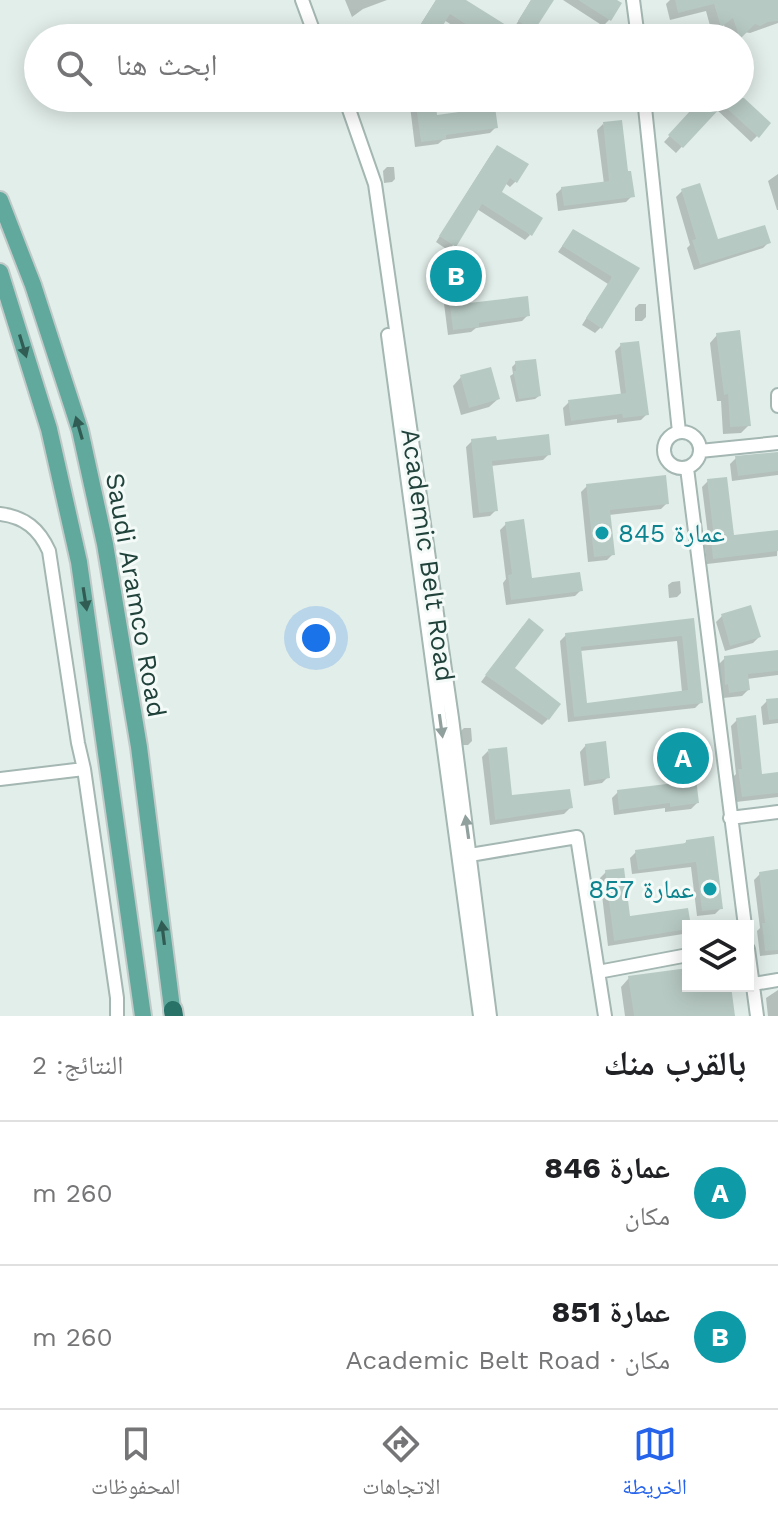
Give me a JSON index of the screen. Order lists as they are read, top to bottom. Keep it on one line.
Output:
{"streets":{"main road":["Saudi Aramco Road"],"street":["Academic Belt Road"]},"places":["عمارة 845","عمارة 857"],"page":{"search":"ابحث هنا","pins":["B","A"],"heading":["بالقرب منك","النتائج: 2"],"list":[{"mark":"A","name":"عمارة 846","note":"مكان","value":"260 m"},{"mark":"B","name":"عمارة 851","note":"مكان · Academic Belt Road","value":"260 m"}],"nav":["الخريطة","الاتجاهات","المحفوظات"]}}
